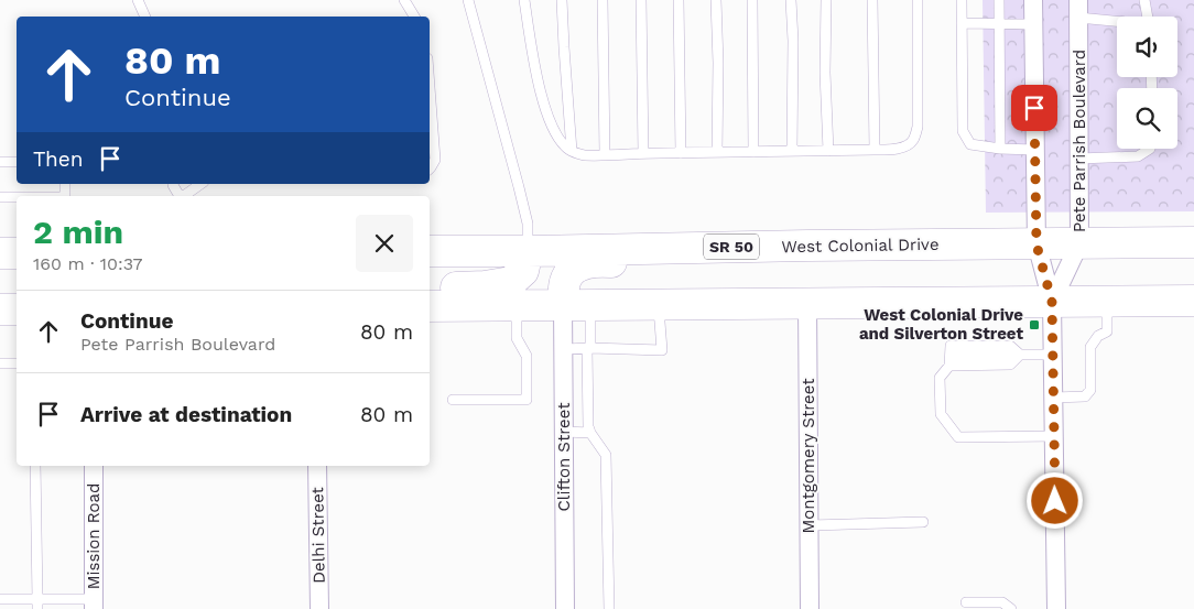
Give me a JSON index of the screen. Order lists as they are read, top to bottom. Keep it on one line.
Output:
{"streets":{"highway":["West Colonial Drive","SR 50"],"street":["Pete Parrish Boulevard","Montgomery Street","Clifton Street","Delhi Street","Mission Road"]},"crossings":[["Pete Parrish Boulevard","West Colonial Drive"]],"places":{"transit":["West Colonial Drive and Silverton Street"]},"page":{"turn":["80 m","Continue"],"then":"Then","heading":["2 min","160 m · 10:37"],"list":[{"name":"Continue","note":"Pete Parrish Boulevard","value":"80 m"},{"name":"Arrive at destination","value":"80 m"}]}}
